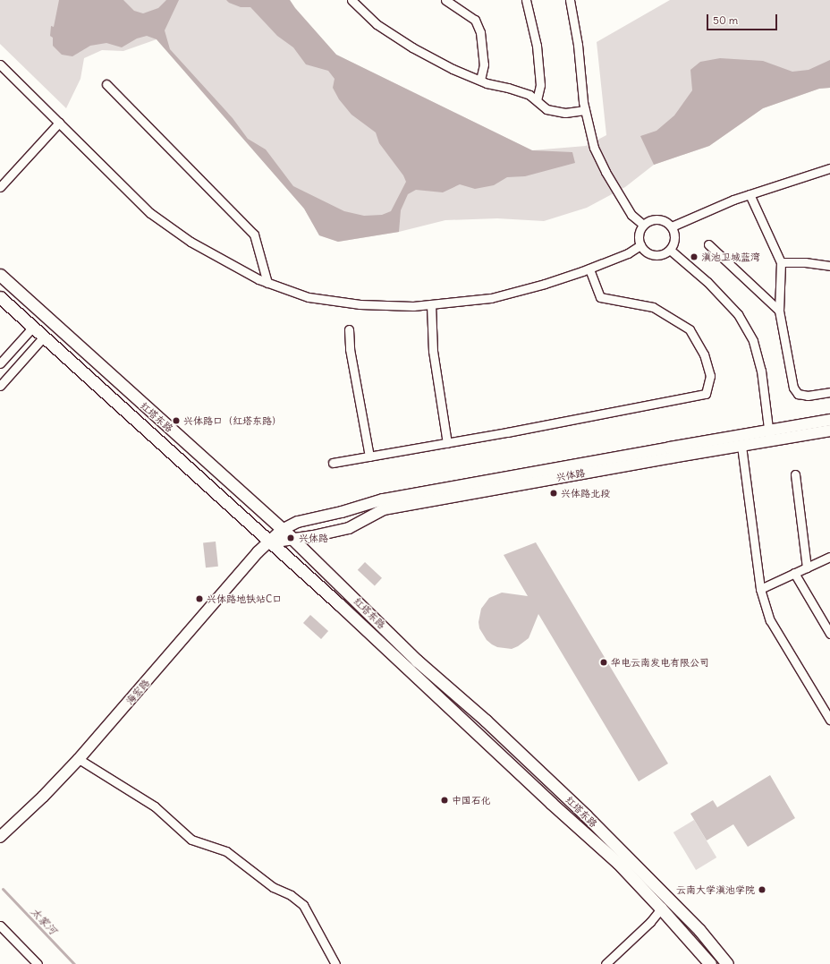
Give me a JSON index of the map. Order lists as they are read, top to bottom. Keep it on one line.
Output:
{"streets":{"main road":["红塔东路"],"street":["兴体路","海宏路"]},"crossings":[["红塔东路","兴体路"],["红塔东路","海宏路"],["兴体路","海宏路"]],"water":["太家河"],"places":["滇池卫城蓝湾","兴体路口（红塔东路）","兴体路北段","兴体路","兴体路地铁站C口","华电云南发电有限公司","中国石化","云南大学滇池学院"],"scale_bar":"50 m"}
